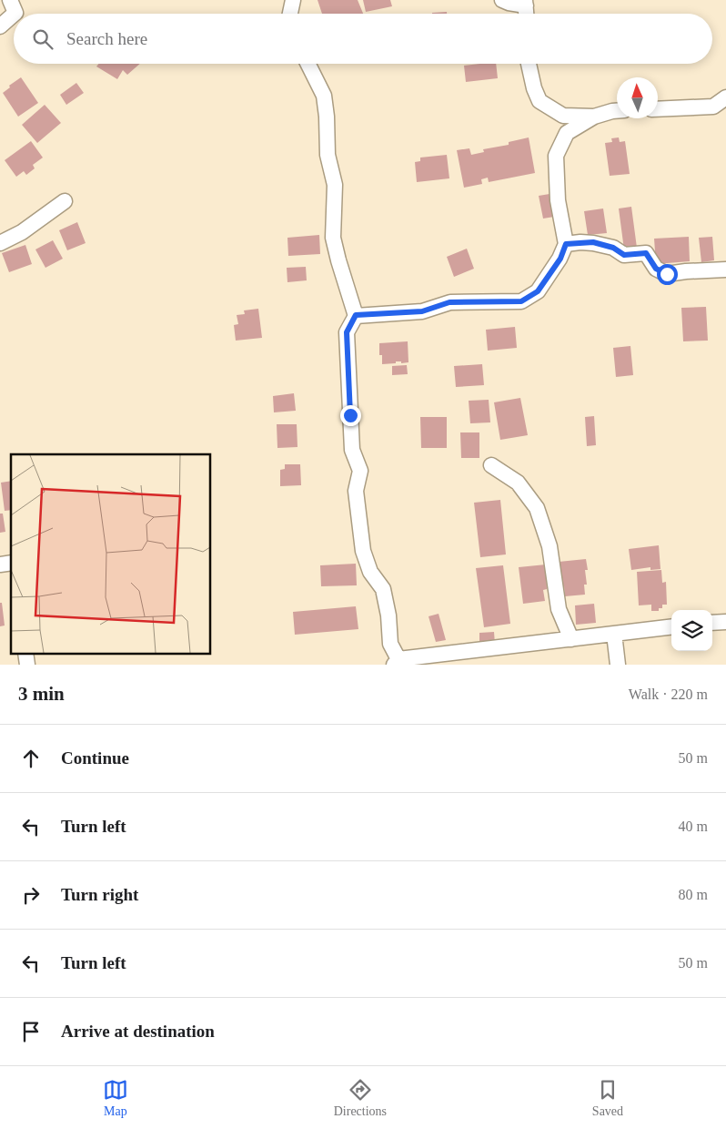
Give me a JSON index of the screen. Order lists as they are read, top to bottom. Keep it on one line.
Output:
{"north":"top","page":{"search":"Search here","heading":["3 min","Walk · 220 m"],"list":[["Continue","50 m"],["Turn left","40 m"],["Turn right","80 m"],["Turn left","50 m"],"Arrive at destination"],"nav":["Map","Directions","Saved"]}}
